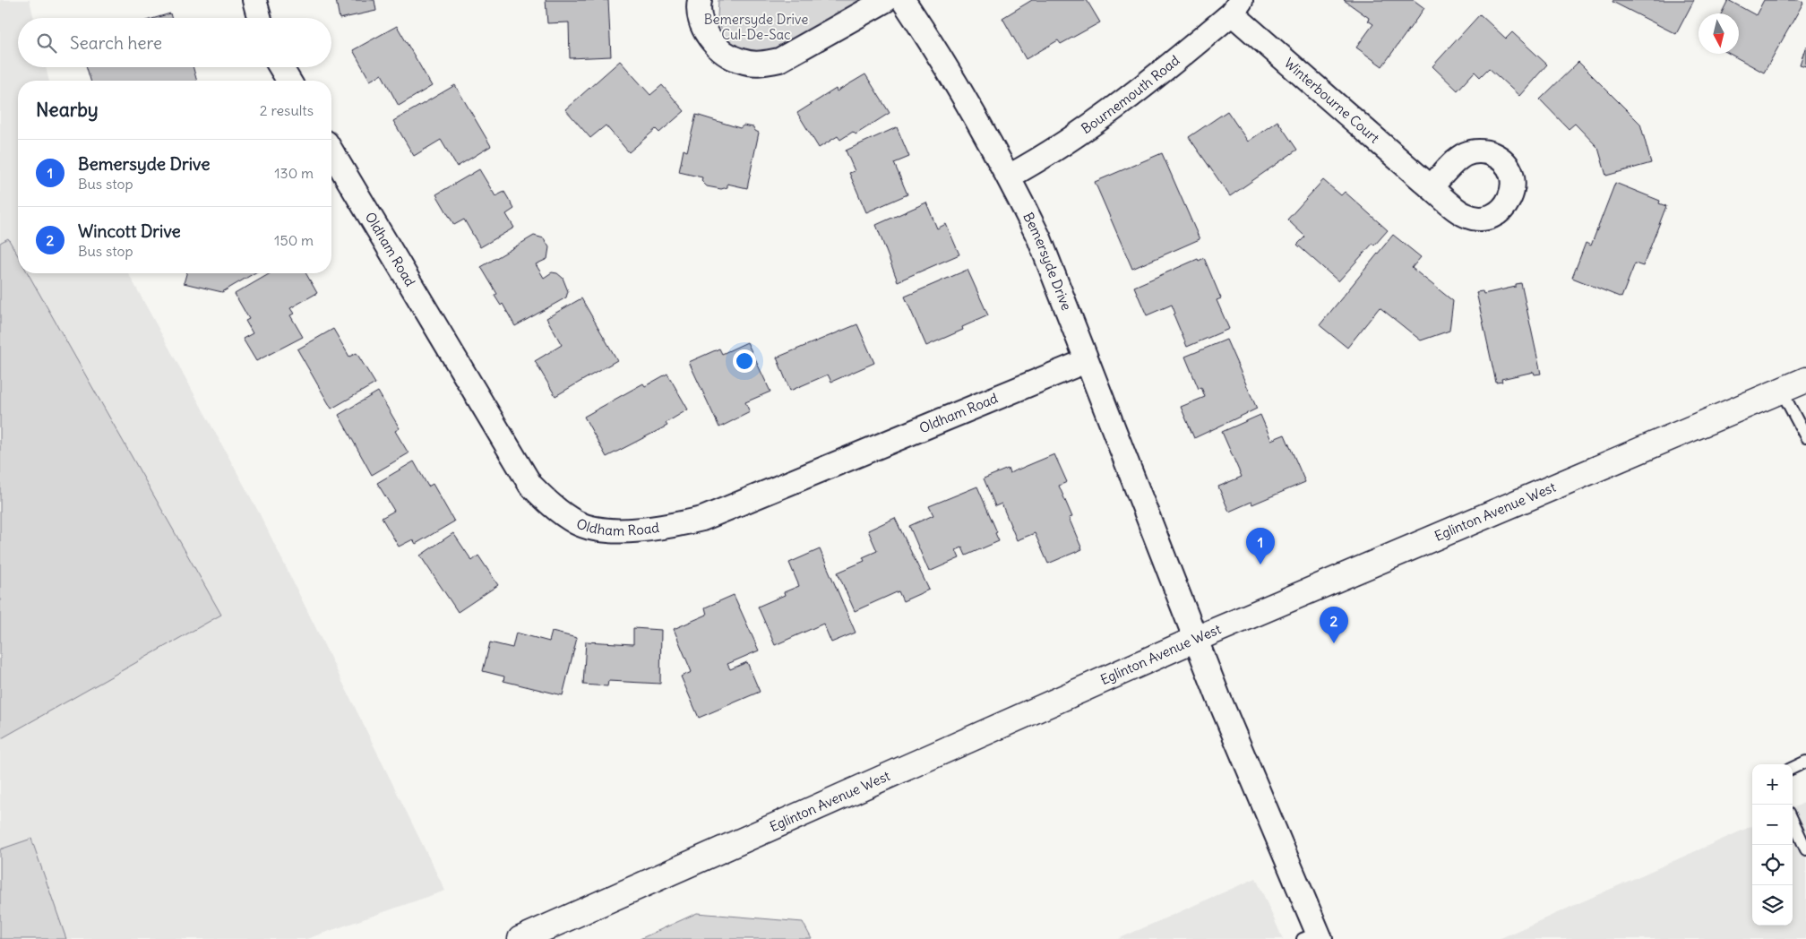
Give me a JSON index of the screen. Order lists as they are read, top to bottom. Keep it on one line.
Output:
{"streets":{"main road":["Eglinton Avenue West"],"street":["Bournemouth Road","Winterbourne Court","Oldham Road","Bemersyde Drive"]},"crossings":[["Bournemouth Road","Winterbourne Court"],["Bournemouth Road","Bemersyde Drive"],["Oldham Road","Bemersyde Drive"],["Bemersyde Drive","Eglinton Avenue West"]],"parks":["Bemersyde Drive Cul-De-Sac"],"north":"bottom","page":{"search":"Search here","heading":["Nearby","2 results"],"list":[{"mark":"1","name":"Bemersyde Drive","note":"Bus stop","value":"130 m"},{"mark":"2","name":"Wincott Drive","note":"Bus stop","value":"150 m"}],"pins":["1","2"],"map_buttons":["+","−"]}}
